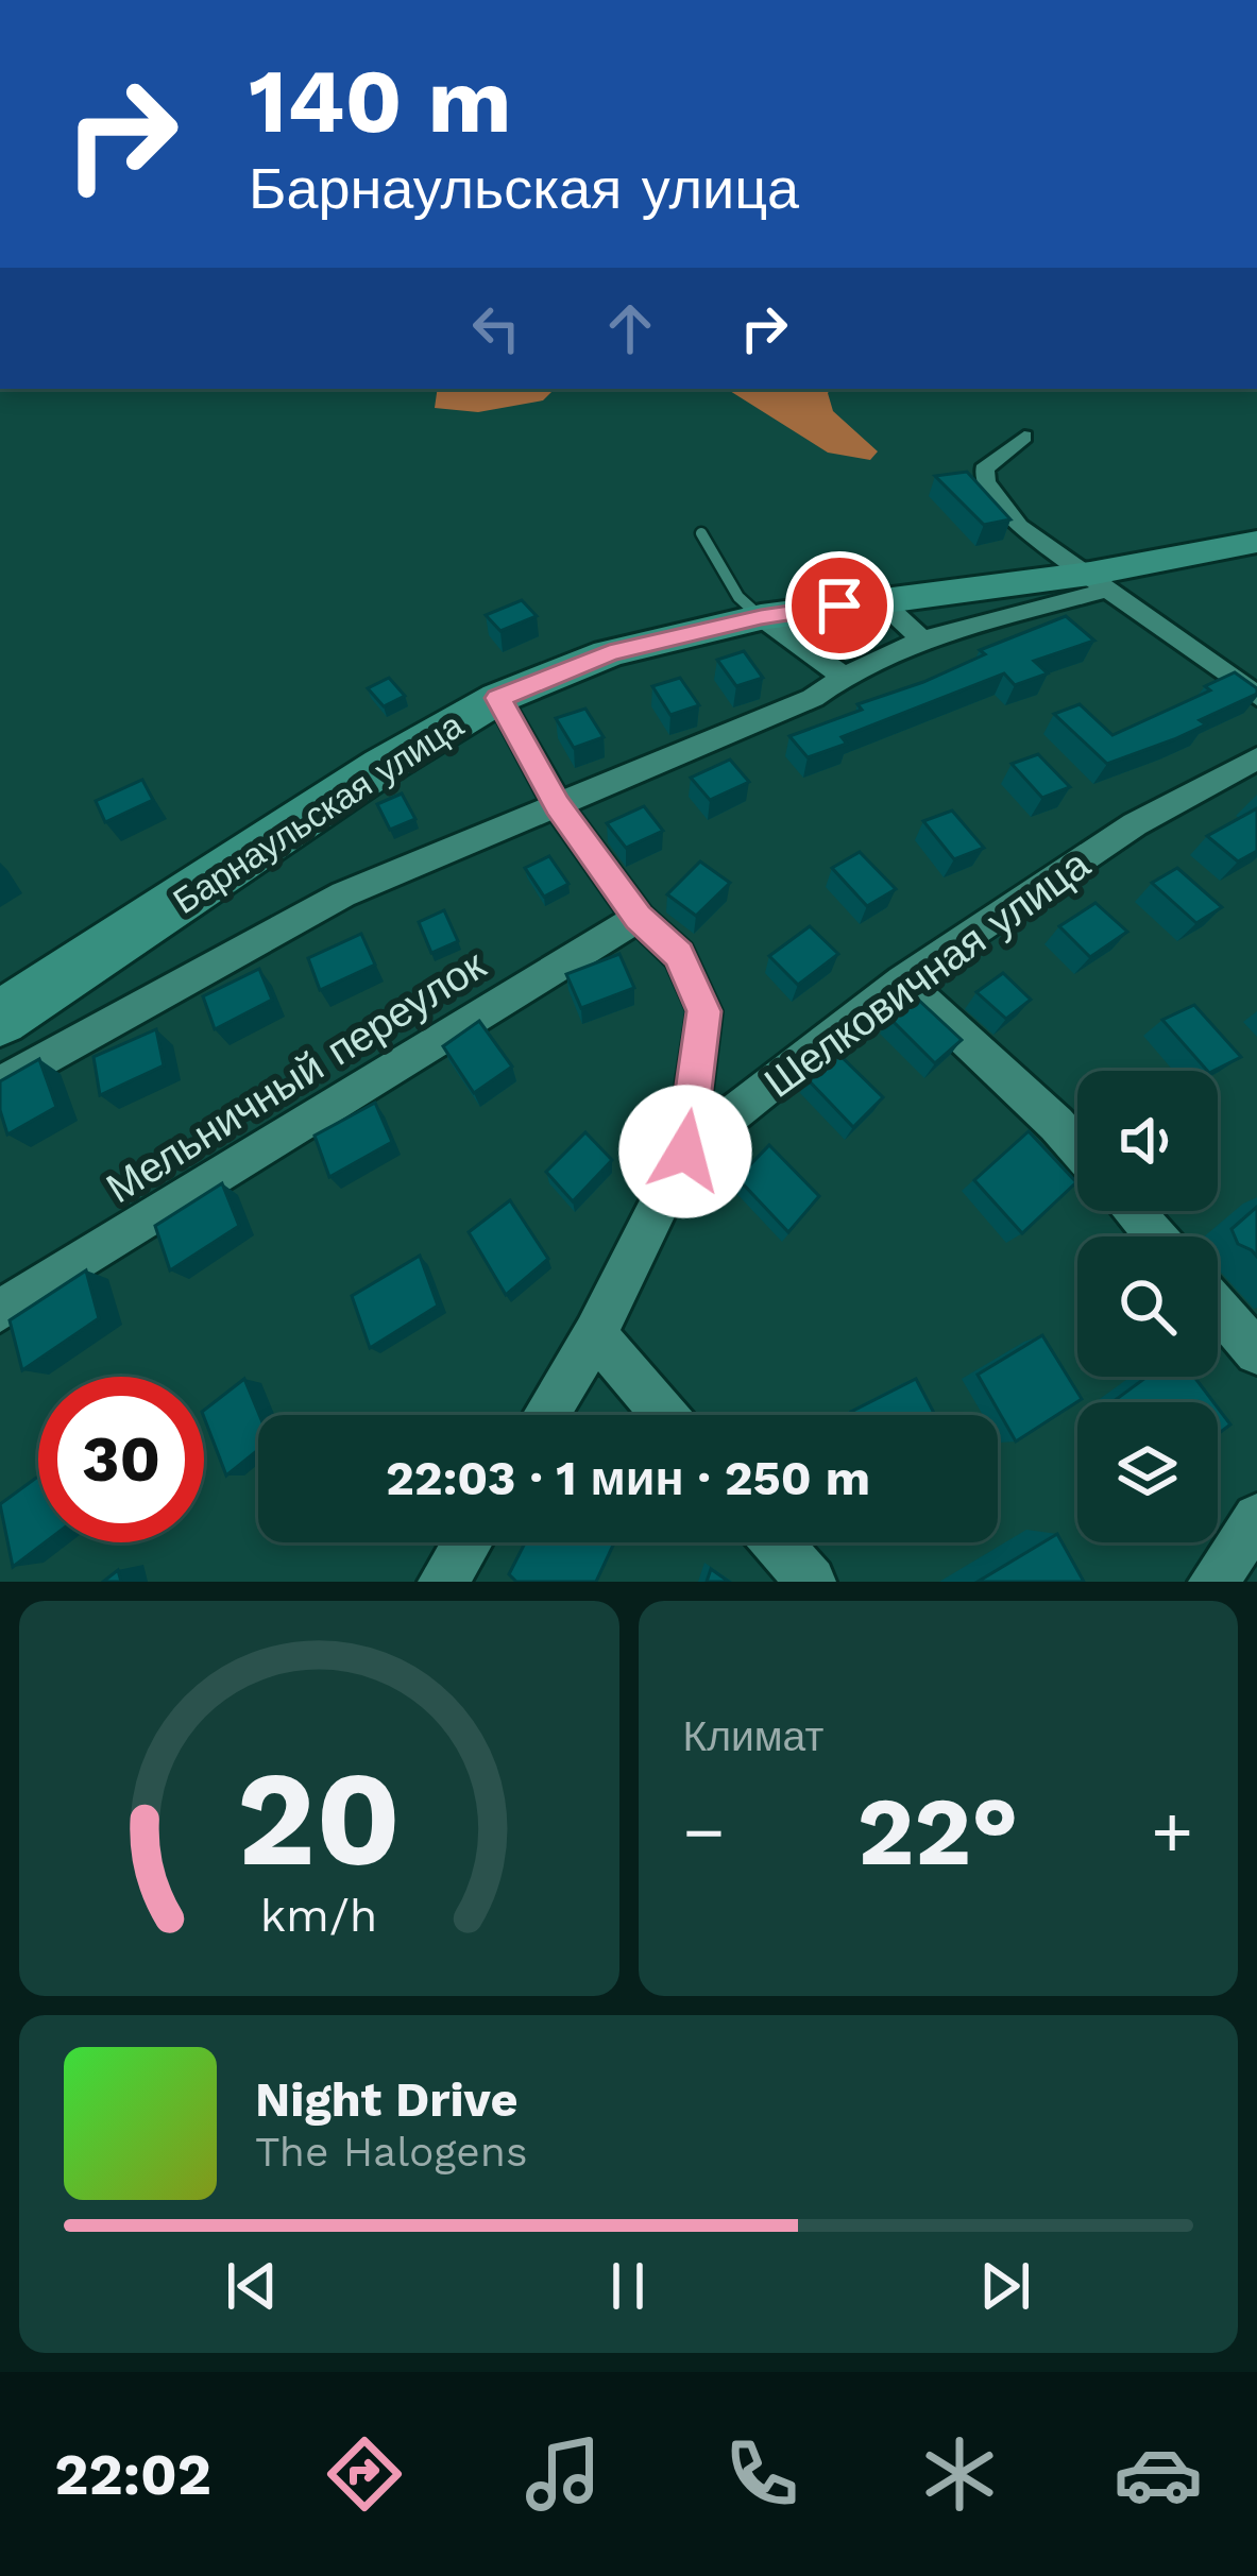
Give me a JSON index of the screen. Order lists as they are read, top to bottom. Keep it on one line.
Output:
{"streets":{"main road":["Барнаульская улица"],"street":["Шелковичная улица","Мельничный переулок"]},"page":{"turn":["140 m","Барнаульская улица"],"limit":"30","trip":"22:03 · 1 мин · 250 m","tile":"Климат","heat":["−","22°","+"],"song":["Night Drive","The Halogens"],"tabs":"22:02","gauge":["20","km/h"]}}
